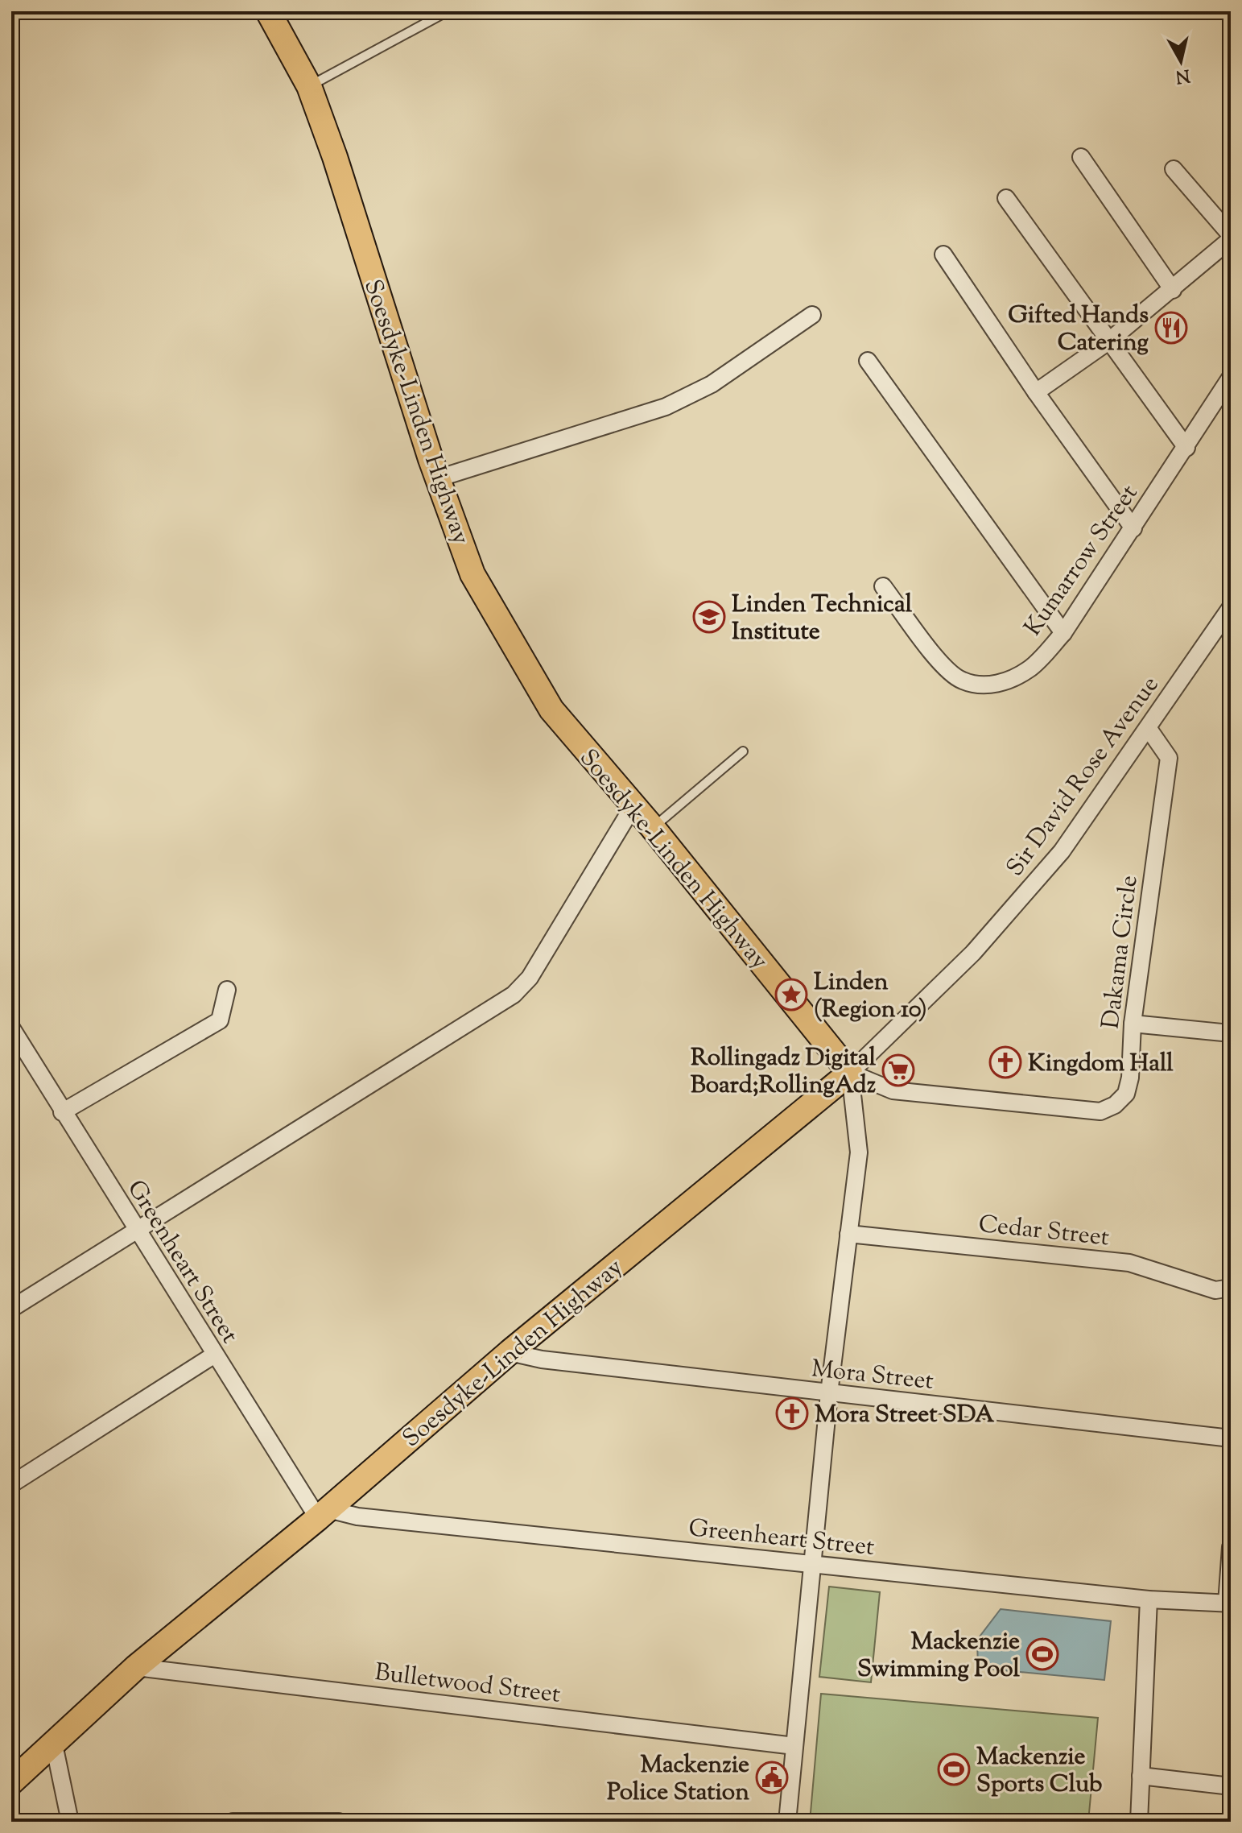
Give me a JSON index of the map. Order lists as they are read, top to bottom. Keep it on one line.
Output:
{"streets":{"main road":["Soesdyke-Linden Highway"],"street":["Kumarrow Street","Sir David Rose Avenue","Dakama Circle","Cedar Street","Greenheart Street","Mora Street","Bulletwood Street"]},"crossings":[["Soesdyke-Linden Highway","Sir David Rose Avenue"],["Soesdyke-Linden Highway","Dakama Circle"],["Soesdyke-Linden Highway","Greenheart Street"],["Soesdyke-Linden Highway","Mora Street"],["Soesdyke-Linden Highway","Bulletwood Street"],["Sir David Rose Avenue","Dakama Circle"]],"places":{"restaurant":["Gifted Hands Catering"],"school or university":["Linden Technical Institute"],"place":["Linden (Region 10)"],"church":["Kingdom Hall","Mora Street SDA"],"supermarket":["Rollingadz Digital Board;RollingAdz"],"sports":["Mackenzie Swimming Pool","Mackenzie Sports Club"],"public building":["Mackenzie Police Station"]},"north":"bottom"}
